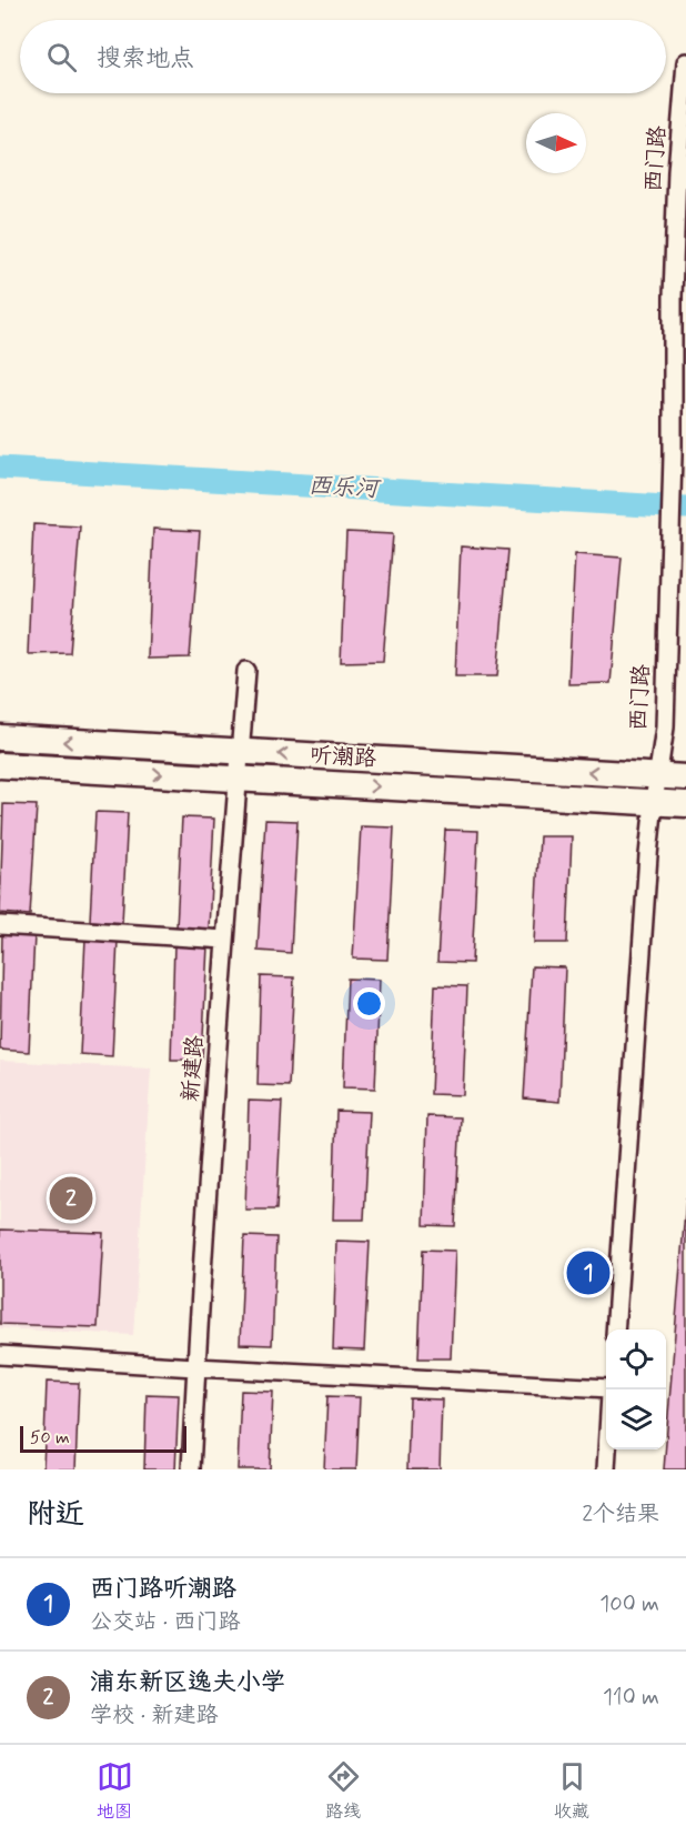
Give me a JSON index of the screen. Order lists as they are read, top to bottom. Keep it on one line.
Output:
{"streets":{"main road":["听潮路"],"street":["西门路","新建路"]},"crossings":[["西门路","听潮路"],["听潮路","新建路"]],"water":["西乐河"],"scale_bar":"50 m","north":"right","page":{"search":"搜索地点","pins":["2","1"],"scale":"50 m","heading":["附近","2个结果"],"list":[{"mark":"1","name":"西门路听潮路","note":"公交站 · 西门路","value":"100 m"},{"mark":"2","name":"浦东新区逸夫小学","note":"学校 · 新建路","value":"110 m"}],"nav":["地图","路线","收藏"]}}
